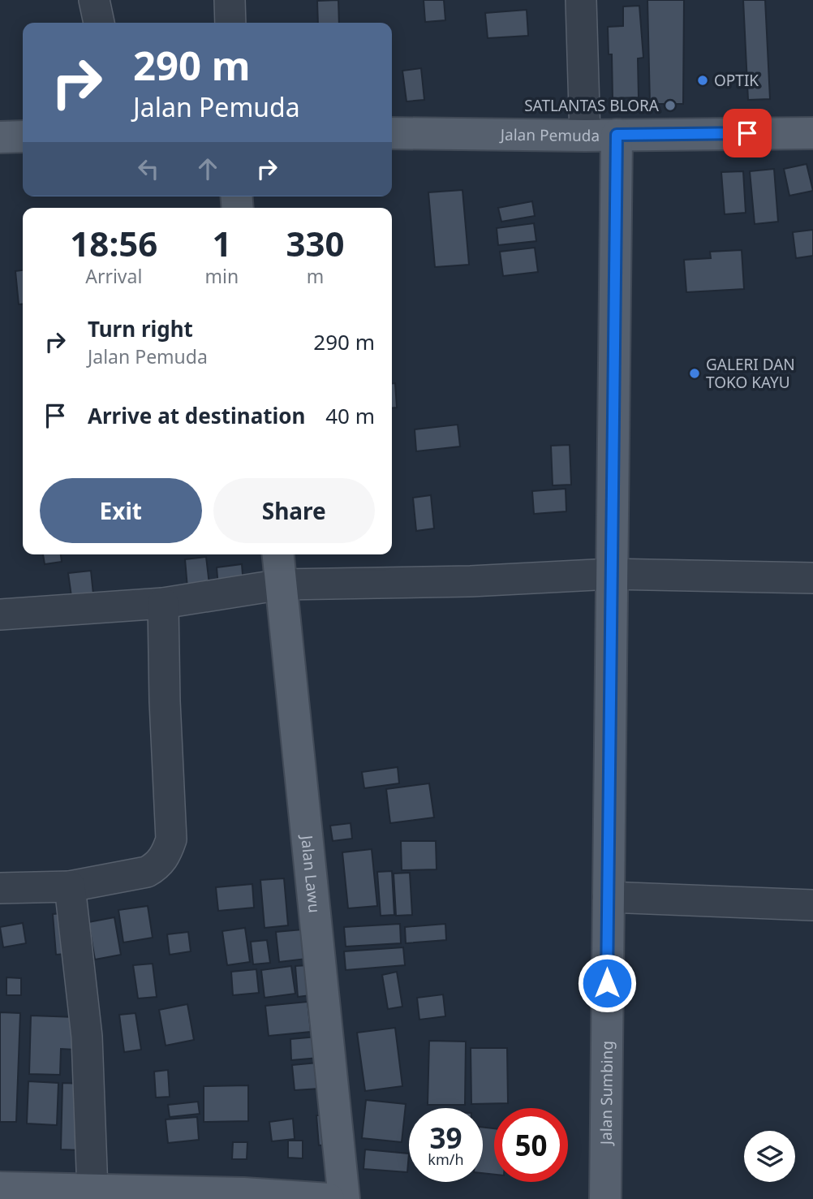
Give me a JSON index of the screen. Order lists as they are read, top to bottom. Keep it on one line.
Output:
{"streets":{"main road":["Jalan Pemuda","Jalan Lawu","Jalan Sumbing"]},"crossings":[["Jalan Pemuda","Jalan Sumbing"]],"places":["OPTIK","SATLANTAS BLORA","GALERI DAN TOKO KAYU"],"page":{"turn":["290 m","Jalan Pemuda"],"eta":["18:56","Arrival","1","min","330","m"],"list":[{"name":"Turn right","note":"Jalan Pemuda","value":"290 m"},{"name":"Arrive at destination","value":"40 m"}],"buttons":["Exit","Share"],"speed":"39 km/h","limit":"50"}}
